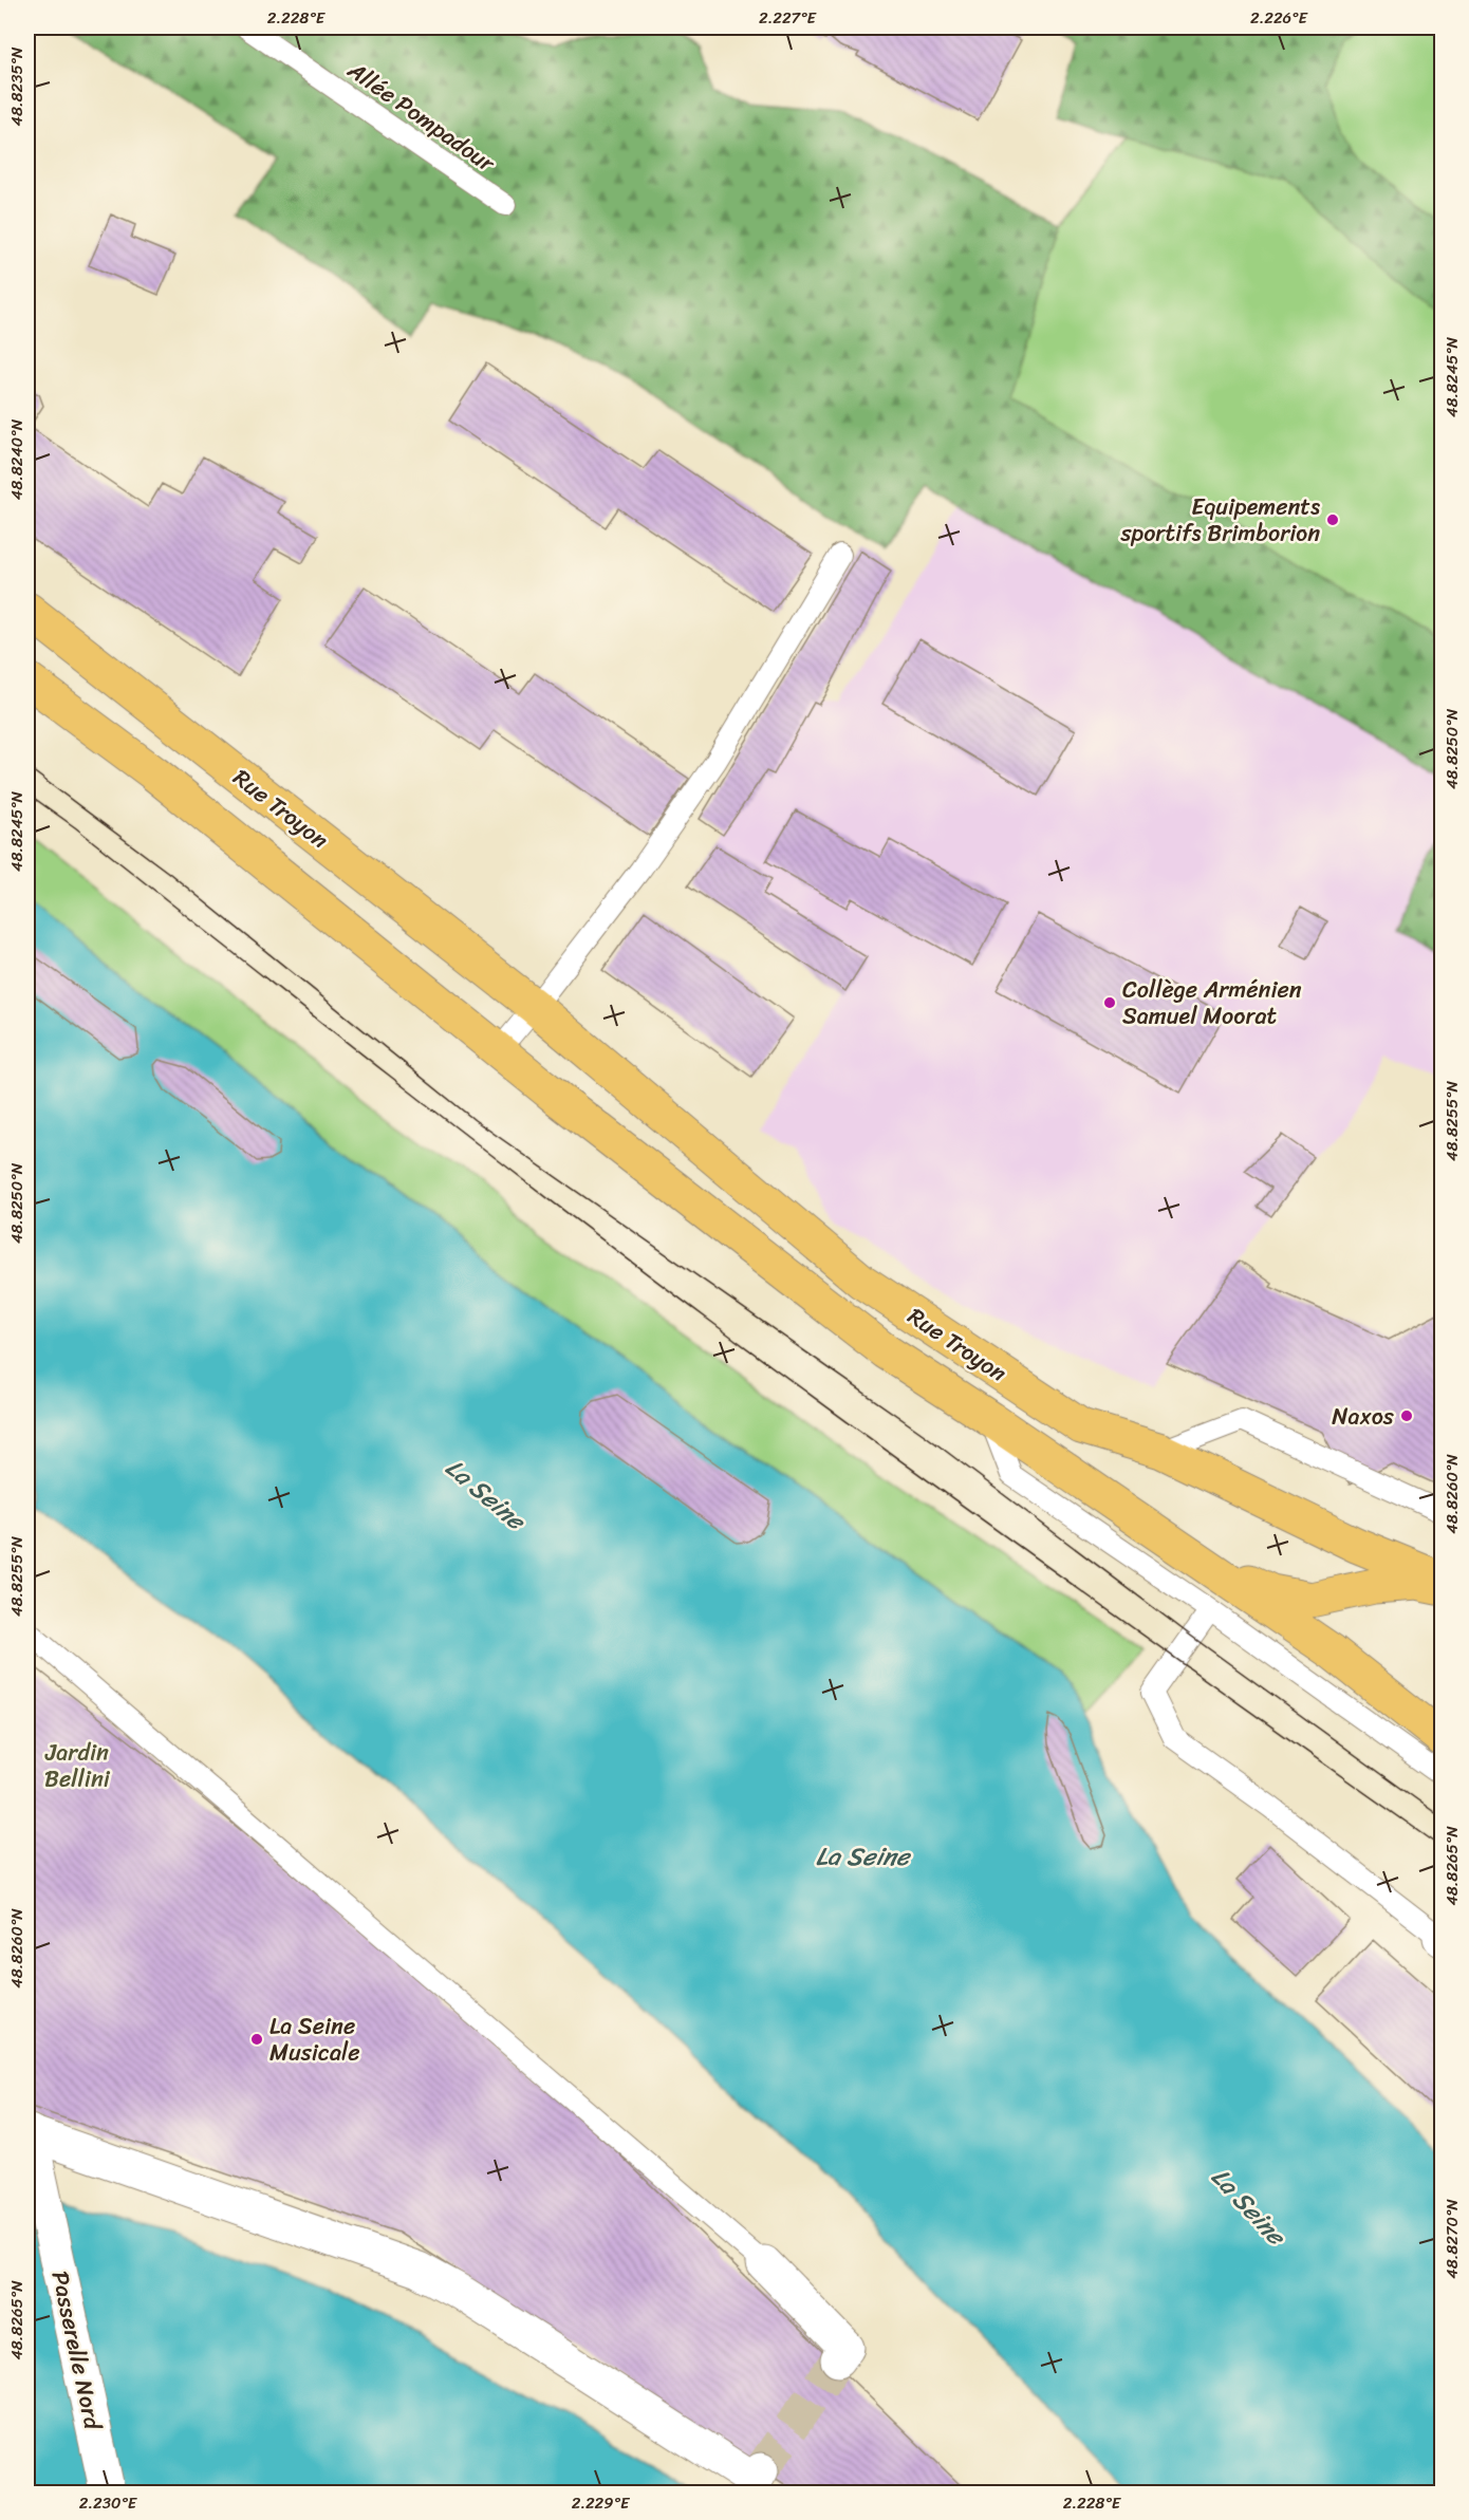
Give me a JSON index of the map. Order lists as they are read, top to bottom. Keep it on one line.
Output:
{"streets":{"main road":["Rue Troyon"],"street":["Passerelle Nord"],"lane":["Allée Pompadour"]},"water":["La Seine"],"parks":["Jardin Bellini"],"places":["Equipements sportifs Brimborion","Collège Arménien Samuel Moorat","Naxos","La Seine Musicale"],"coordinates":["2.228°E","2.227°E","2.226°E","48.8235°N","48.8245°N","48.8240°N","48.8250°N","48.8255°N","48.8260°N","48.8265°N","48.8270°N","2.230°E","2.229°E"]}
